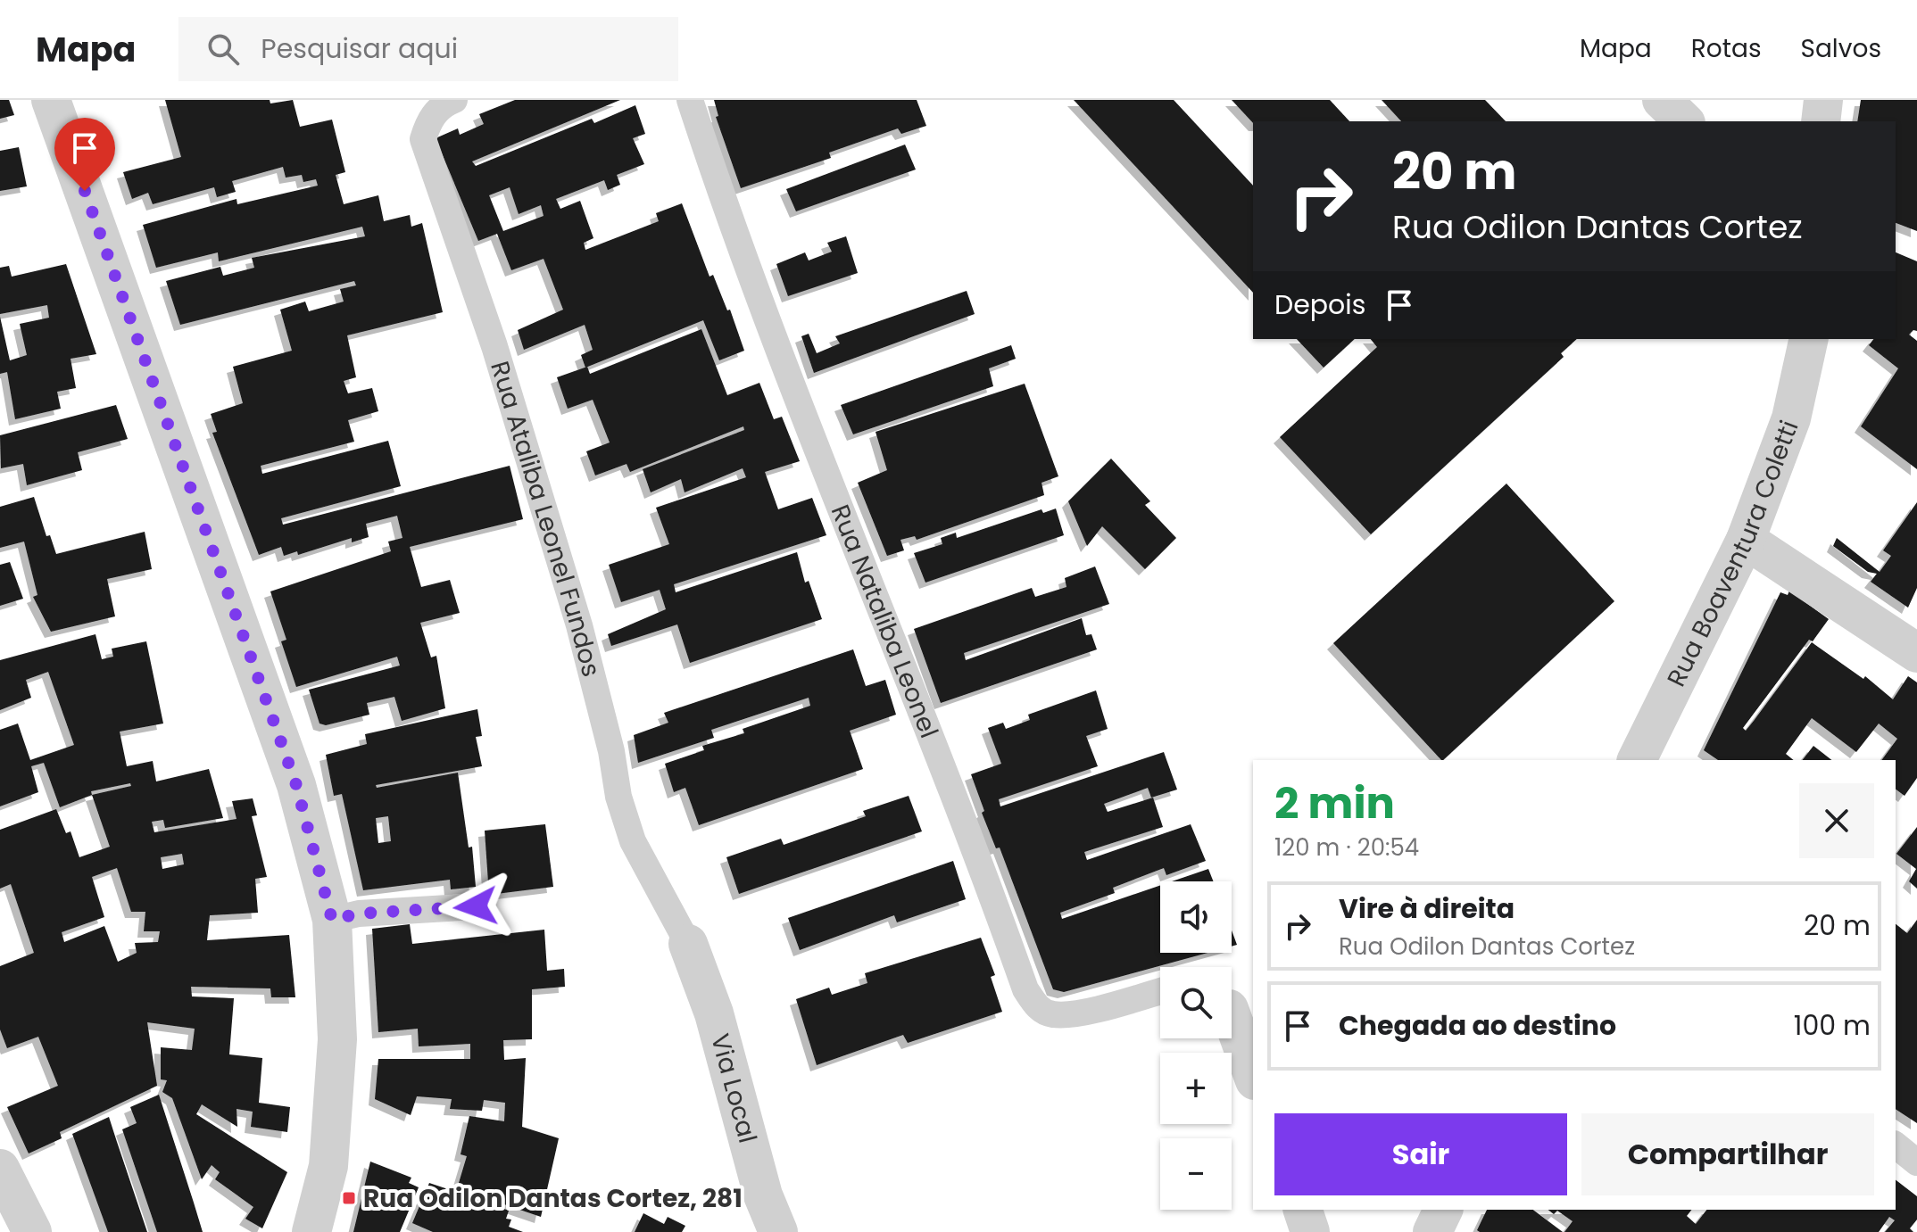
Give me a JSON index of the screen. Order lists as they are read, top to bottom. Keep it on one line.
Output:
{"streets":{"street":["Rua Boaventura Coletti","Via Local"],"lane":["Rua Ataliba Leonel Fundos","Rua Nataliba Leonel"]},"crossings":[["Rua Ataliba Leonel Fundos","Via Local"]],"places":{"transit":["Rua Odilon Dantas Cortez, 281"]},"page":{"header":"Mapa","search":"Pesquisar aqui","nav":["Mapa","Rotas","Salvos"],"turn":["20 m","Rua Odilon Dantas Cortez"],"then":"Depois","heading":["2 min","120 m · 20:54"],"map_buttons":["+","−"],"list":[{"name":"Vire à direita","note":"Rua Odilon Dantas Cortez","value":"20 m"},{"name":"Chegada ao destino","value":"100 m"}],"buttons":["Sair","Compartilhar"]}}
